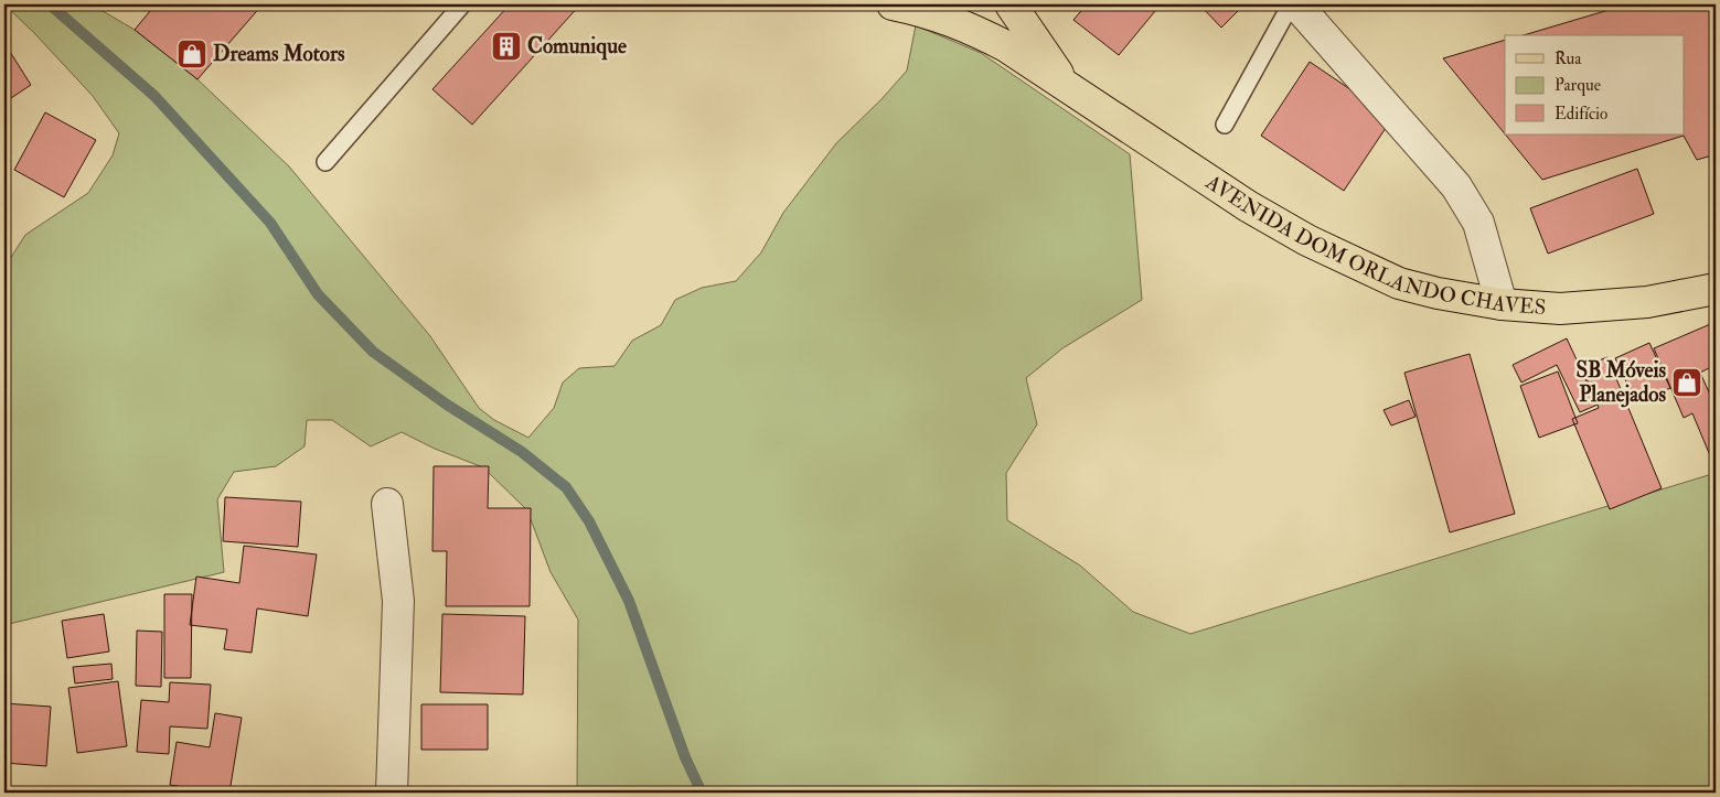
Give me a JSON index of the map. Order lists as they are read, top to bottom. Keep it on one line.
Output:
{"streets":{"main road":["AVENIDA DOM ORLANDO CHAVES"]},"places":{"building":["Comunique"],"shop":["Dreams Motors","SB Móveis Planejados"]},"legend":["Rua","Parque","Edifício"]}
